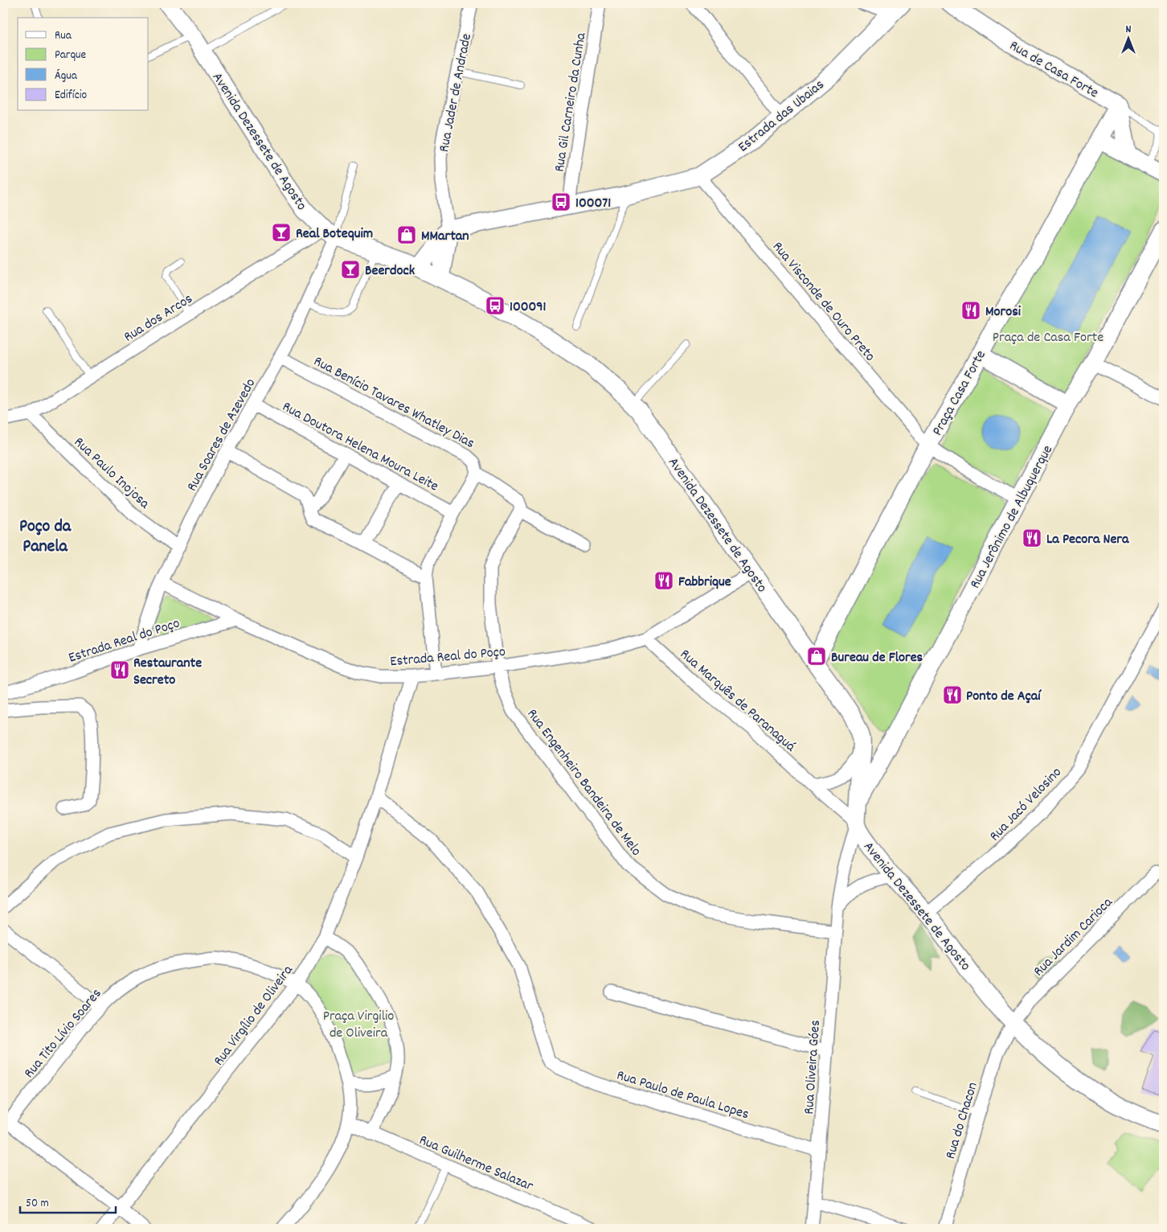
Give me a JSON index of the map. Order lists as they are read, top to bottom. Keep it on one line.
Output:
{"streets":{"main road":["Rua de Casa Forte","Rua Jader de Andrade","Estrada das Ubaias","Avenida Dezessete de Agosto","Praça Casa Forte","Rua Jerônimo de Albuquerque"],"street":["Rua Gil Carneiro da Cunha","Rua Visconde de Ouro Preto","Rua dos Arcos","Rua Benício Tavares Whatley Dias","Rua Soares de Azevedo","Rua Doutora Helena Moura Leite","Rua Paulo Inojosa","Estrada Real do Poço","Rua Marquês de Paranaguá","Rua Engenheiro Bandeira de Melo","Rua Jacó Velosino","Rua Jardim Carioca","Rua Virgílio de Oliveira","Rua Tito Lívio Soares","Rua Oliveira Góes","Rua Paulo de Paula Lopes","Rua do Chacon","Rua Guilherme Salazar"]},"crossings":[["Rua de Casa Forte","Praça Casa Forte"],["Rua Jader de Andrade","Estrada das Ubaias"],["Rua Jader de Andrade","Avenida Dezessete de Agosto"],["Rua Gil Carneiro da Cunha","Estrada das Ubaias"],["Estrada das Ubaias","Rua Visconde de Ouro Preto"],["Avenida Dezessete de Agosto","Rua dos Arcos"],["Avenida Dezessete de Agosto","Praça Casa Forte"],["Avenida Dezessete de Agosto","Rua Soares de Azevedo"],["Avenida Dezessete de Agosto","Rua Jerônimo de Albuquerque"],["Avenida Dezessete de Agosto","Estrada Real do Poço"],["Avenida Dezessete de Agosto","Rua Marquês de Paranaguá"],["Avenida Dezessete de Agosto","Rua Jacó Velosino"],["Avenida Dezessete de Agosto","Rua Jardim Carioca"],["Avenida Dezessete de Agosto","Rua Oliveira Góes"],["Avenida Dezessete de Agosto","Rua do Chacon"],["Rua Visconde de Ouro Preto","Praça Casa Forte"],["Rua dos Arcos","Rua Soares de Azevedo"],["Rua dos Arcos","Rua Paulo Inojosa"],["Rua Benício Tavares Whatley Dias","Rua Soares de Azevedo"],["Rua Benício Tavares Whatley Dias","Rua Engenheiro Bandeira de Melo"],["Rua Soares de Azevedo","Rua Doutora Helena Moura Leite"],["Rua Soares de Azevedo","Rua Paulo Inojosa"],["Rua Soares de Azevedo","Estrada Real do Poço"],["Estrada Real do Poço","Rua Marquês de Paranaguá"],["Estrada Real do Poço","Rua Engenheiro Bandeira de Melo"],["Estrada Real do Poço","Rua Virgílio de Oliveira"],["Rua Marquês de Paranaguá","Rua Oliveira Góes"],["Rua Engenheiro Bandeira de Melo","Rua Oliveira Góes"],["Rua Jardim Carioca","Rua do Chacon"],["Rua Virgílio de Oliveira","Rua Tito Lívio Soares"],["Rua Virgílio de Oliveira","Rua Paulo de Paula Lopes"],["Rua Tito Lívio Soares","Rua Guilherme Salazar"],["Rua Oliveira Góes","Rua Paulo de Paula Lopes"]],"districts":["Poço da Panela"],"parks":["Praça de Casa Forte","Praça Virgilio de Oliveira"],"places":{"bus stop":["100071","100091"],"bar":["Real Botequim","Beerdock"],"shop":["MMartan","Bureau de Flores"],"restaurant":["Morosi","La Pecora Nera","Fabbrique","Restaurante Secreto","Ponto de Açaí"]},"legend":["Rua","Parque","Água","Edifício"],"scale_bar":"50 m","north":"top"}
